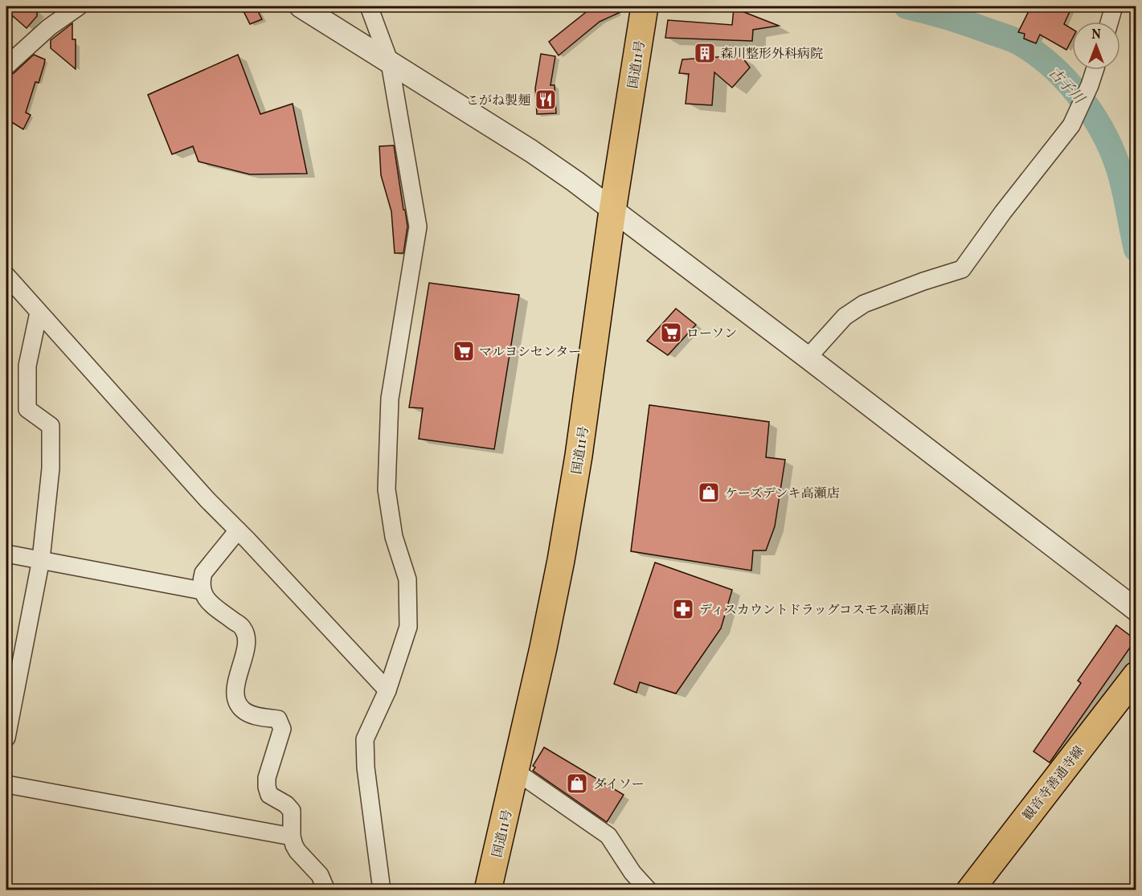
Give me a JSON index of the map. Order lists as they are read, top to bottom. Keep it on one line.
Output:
{"streets":{"main road":["国道11号","観音寺善通寺線"]},"water":["古子川"],"places":{"building":["森川整形外科病院"],"restaurant":["こがね製麺"],"supermarket":["ローソン","マルヨシセンター"],"shop":["ケーズデンキ高瀬店","ダイソー"],"pharmacy":["ディスカウントドラッグコスモス高瀬店"]},"north":"top"}
